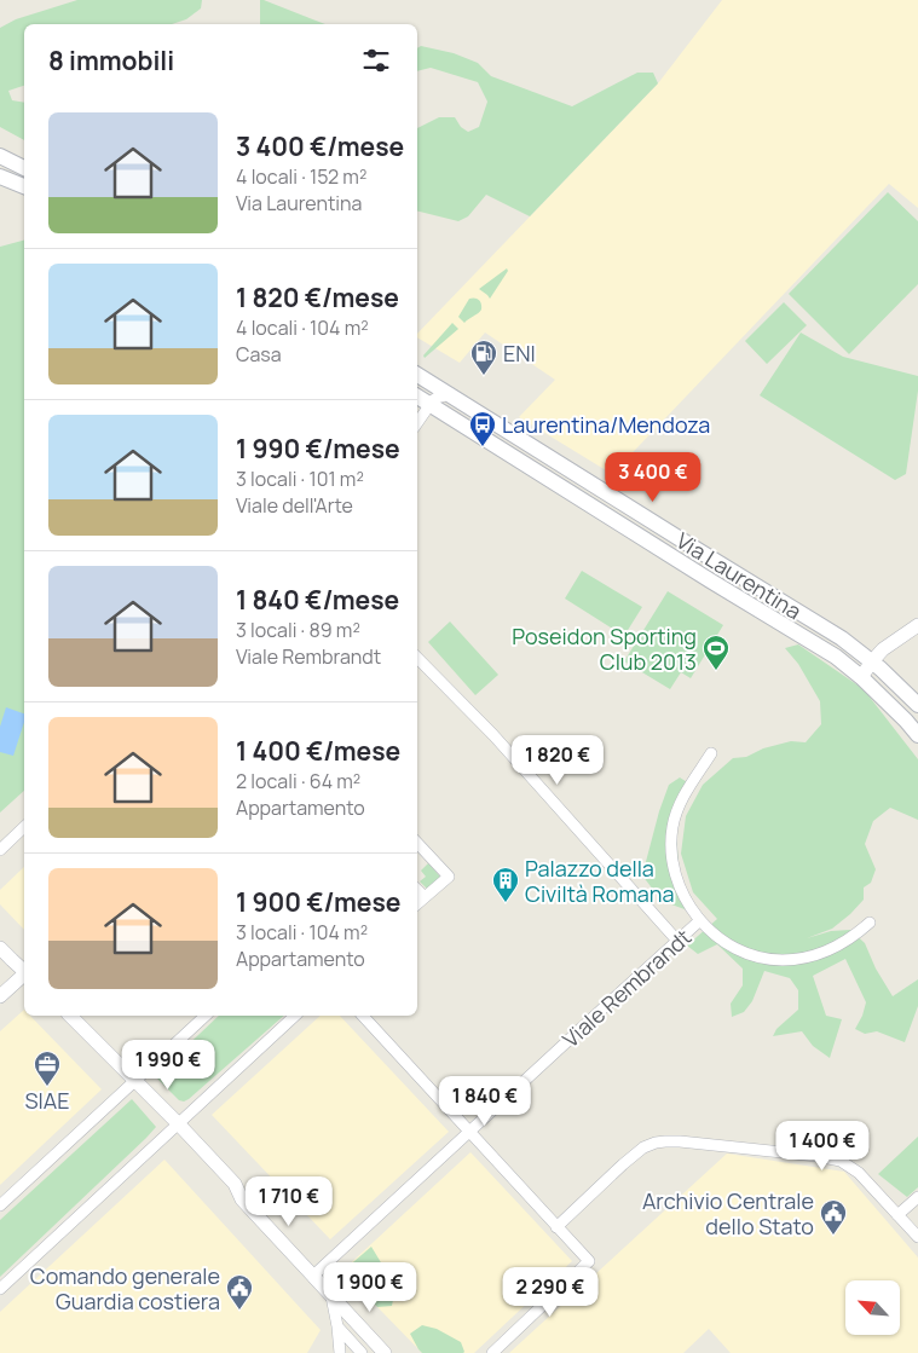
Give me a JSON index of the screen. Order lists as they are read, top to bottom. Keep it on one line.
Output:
{"streets":{"main road":["Via Laurentina"],"street":["Viale Rembrandt"]},"places":{"fuel station":["ENI"],"bus stop":["Laurentina/Mendoza"],"sports":["Poseidon Sporting Club 2013"],"building":["Palazzo della Civiltà Romana"],"office":["SIAE"],"public building":["Archivio Centrale dello Stato","Comando generale Guardia costiera"]},"north":"top left","page":{"heading":"8 immobili","list":[{"name":"3 400 €/mese","note":"4 locali · 152 m² · Via Laurentina"},{"name":"1 820 €/mese","note":"4 locali · 104 m² · Casa"},{"name":"1 990 €/mese","note":"3 locali · 101 m² · Viale dell'Arte"},{"name":"1 840 €/mese","note":"3 locali · 89 m² · Viale Rembrandt"},{"name":"1 400 €/mese","note":"2 locali · 64 m² · Appartamento"},{"name":"1 900 €/mese","note":"3 locali · 104 m² · Appartamento"}],"price":["3 400 €","1 820 €","1 990 €","1 840 €","1 400 €","1 710 €","1 900 €","2 290 €"]}}
